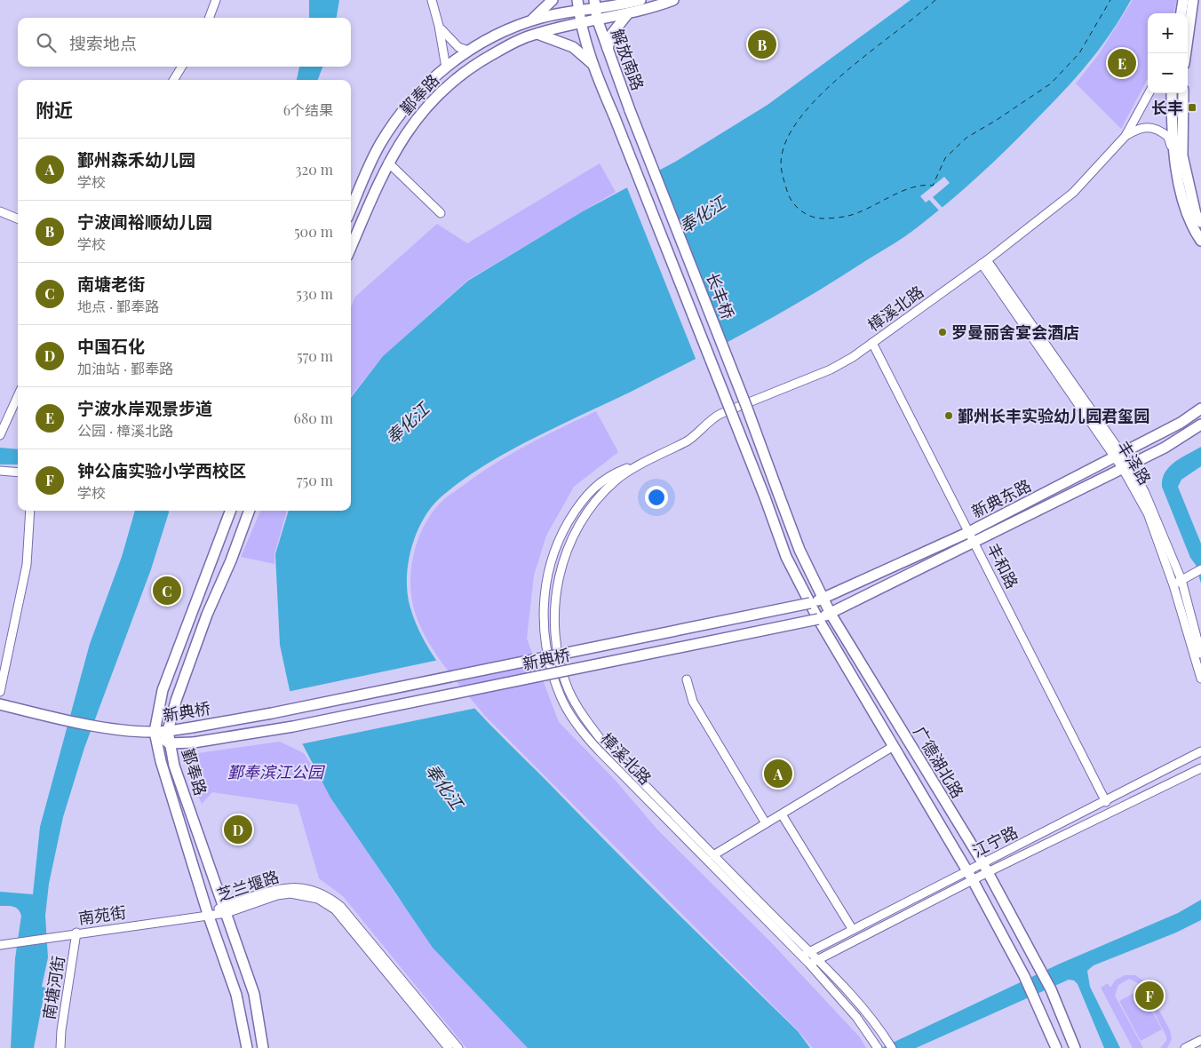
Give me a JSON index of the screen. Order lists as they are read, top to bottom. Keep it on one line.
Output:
{"streets":{"main road":["解放南路","鄞奉路","长丰桥","新典东路","新典桥","广德湖北路"],"street":["樟溪北路","丰泽路","丰和路","江宁路","芝兰堰路","南苑街","南塘河街"]},"crossings":[["解放南路","鄞奉路"],["解放南路","长丰桥"],["鄞奉路","长丰桥"],["鄞奉路","新典桥"],["鄞奉路","芝兰堰路"],["鄞奉路","南苑街"],["长丰桥","广德湖北路"],["樟溪北路","丰泽路"],["樟溪北路","丰和路"],["樟溪北路","江宁路"],["丰泽路","新典东路"],["新典东路","丰和路"],["新典东路","新典桥"],["新典东路","广德湖北路"],["丰和路","江宁路"],["新典桥","广德湖北路"],["广德湖北路","江宁路"],["芝兰堰路","南苑街"],["南苑街","南塘河街"]],"water":["奉化江"],"parks":["鄞奉滨江公园"],"places":{"transit":["长丰"],"other":["罗曼丽舍宴会酒店","鄞州长丰实验幼儿园君玺园"]},"page":{"map_buttons":["+","−"],"search":"搜索地点","pins":["B","E","C","A","D","F"],"heading":["附近","6个结果"],"list":[{"mark":"A","name":"鄞州森禾幼儿园","note":"学校","value":"320 m"},{"mark":"B","name":"宁波闻裕顺幼儿园","note":"学校","value":"500 m"},{"mark":"C","name":"南塘老街","note":"地点 · 鄞奉路","value":"530 m"},{"mark":"D","name":"中国石化","note":"加油站 · 鄞奉路","value":"570 m"},{"mark":"E","name":"宁波水岸观景步道","note":"公园 · 樟溪北路","value":"680 m"},{"mark":"F","name":"钟公庙实验小学西校区","note":"学校","value":"750 m"}]}}
